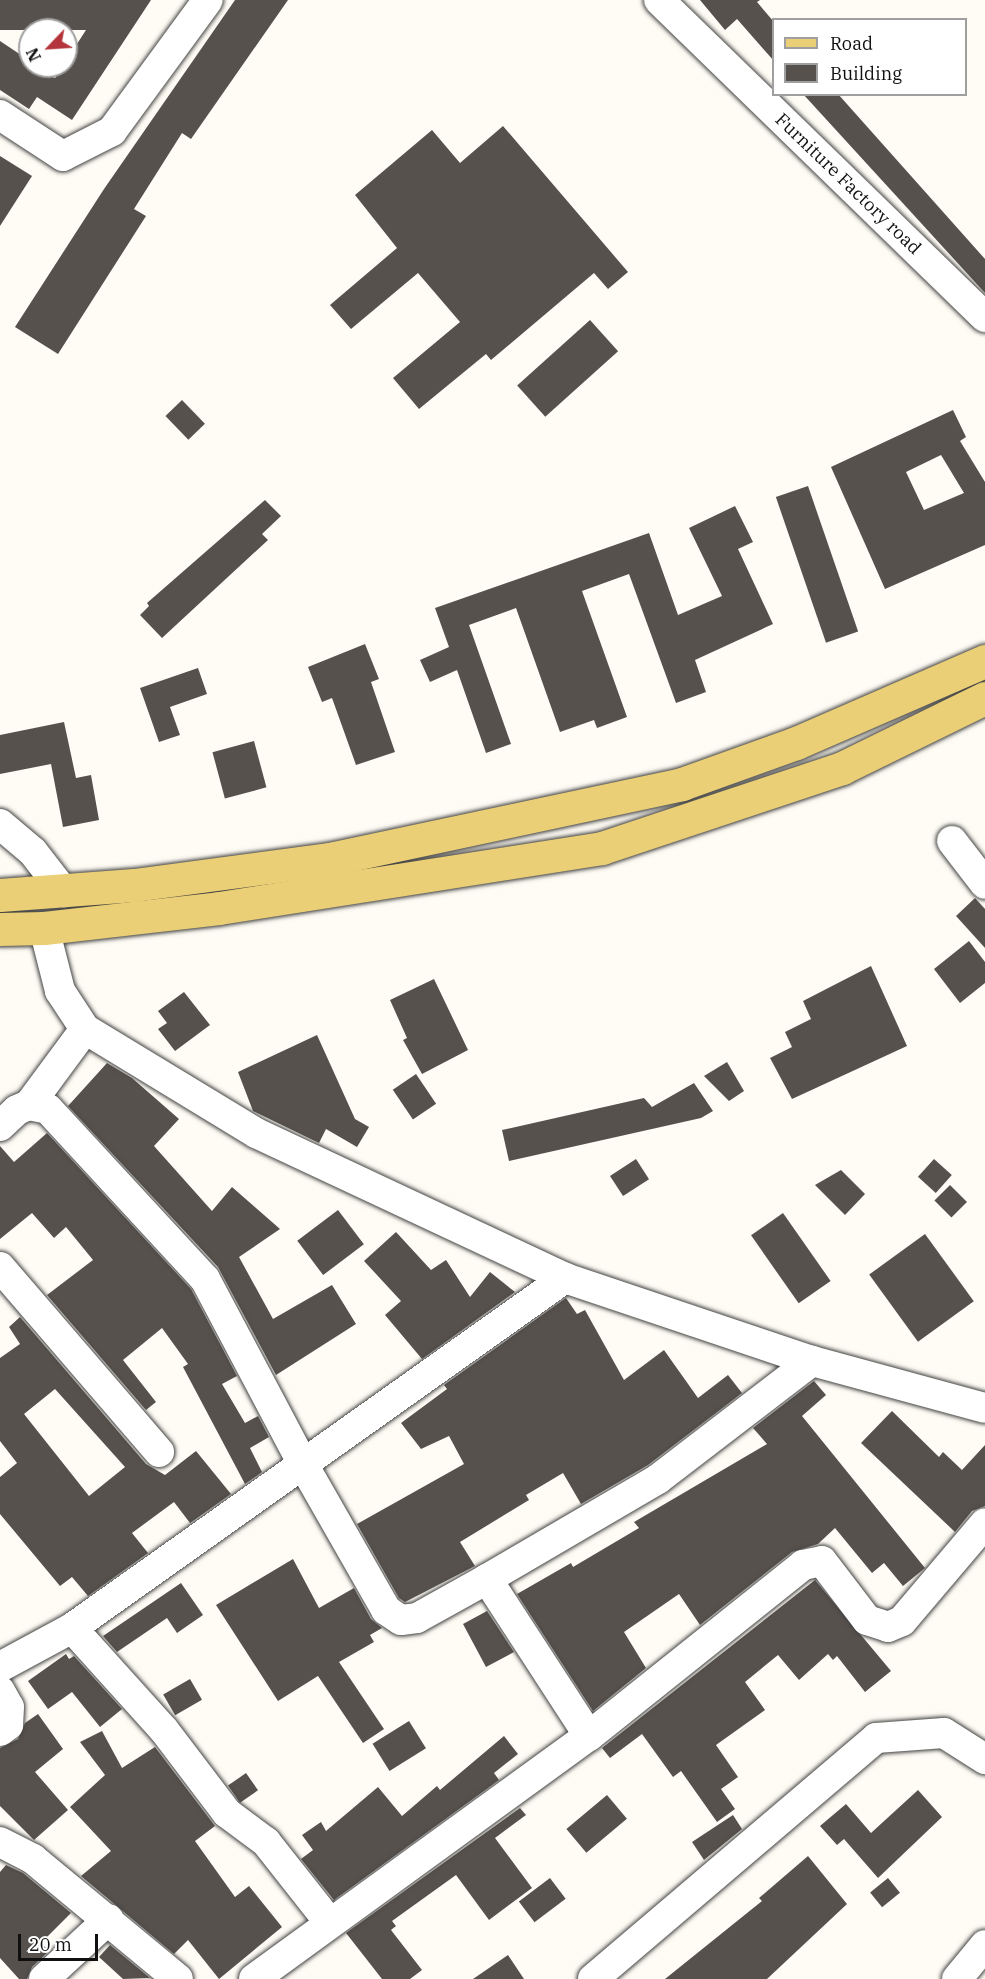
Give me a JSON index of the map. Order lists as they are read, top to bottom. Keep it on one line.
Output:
{"streets":{"street":["Furniture Factory road"]},"legend":["Road","Building"],"scale_bar":"20 m","north":"bottom left"}
